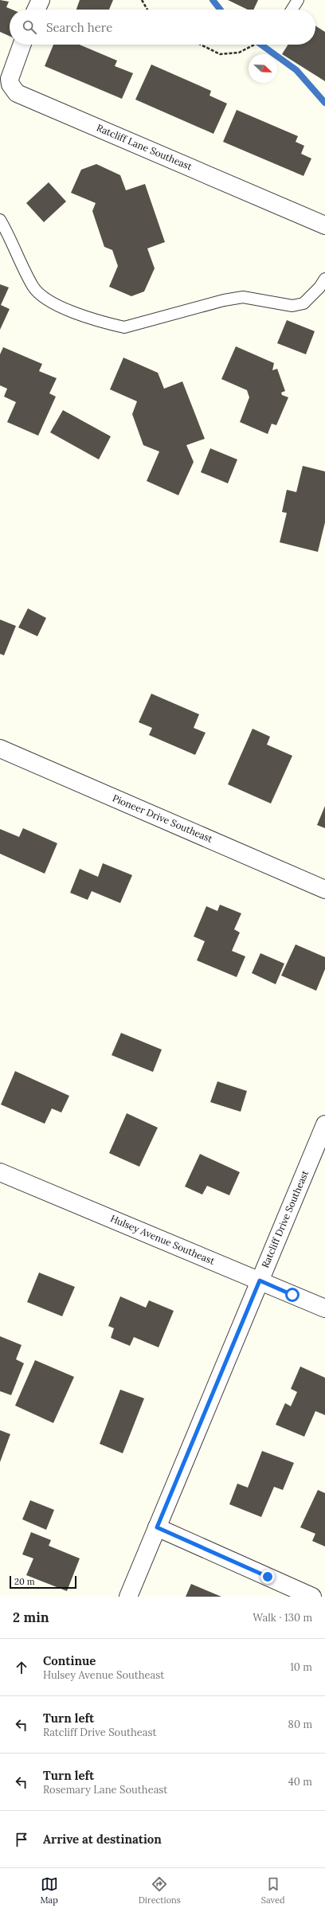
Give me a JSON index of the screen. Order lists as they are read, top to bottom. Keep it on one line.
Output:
{"streets":{"street":["Ratcliff Lane Southeast","Pioneer Drive Southeast","Ratcliff Drive Southeast","Hulsey Avenue Southeast"]},"crossings":[["Ratcliff Drive Southeast","Hulsey Avenue Southeast"]],"scale_bar":"20 m","north":"bottom right","page":{"search":"Search here","scale":"20 m","heading":["2 min","Walk · 130 m"],"list":[["Continue","Hulsey Avenue Southeast","10 m"],["Turn left","Ratcliff Drive Southeast","80 m"],["Turn left","Rosemary Lane Southeast","40 m"],"Arrive at destination"],"nav":["Map","Directions","Saved"]}}
